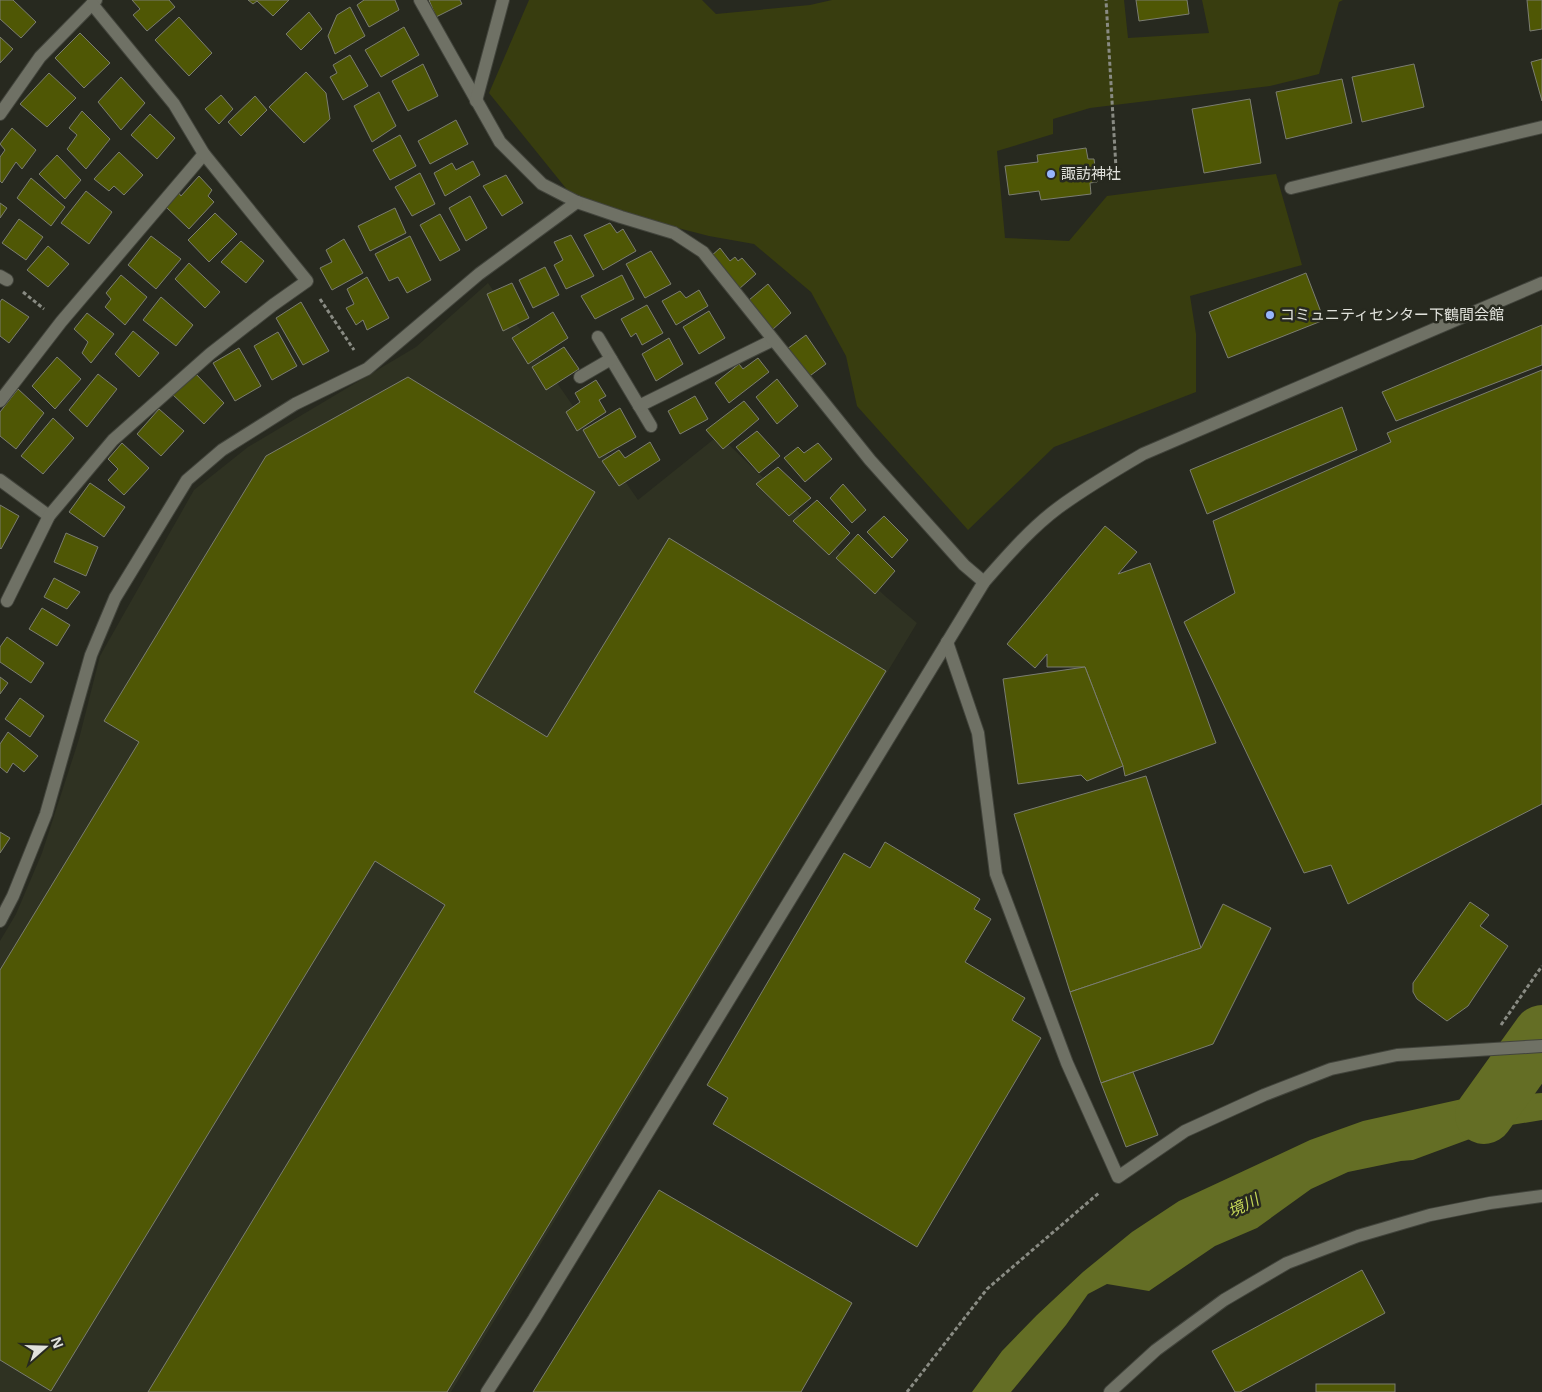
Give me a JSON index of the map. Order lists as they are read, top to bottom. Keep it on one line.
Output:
{"water":["境川"],"places":["諏訪神社","コミュニティセンター下鶴間会館"],"north":"right"}
